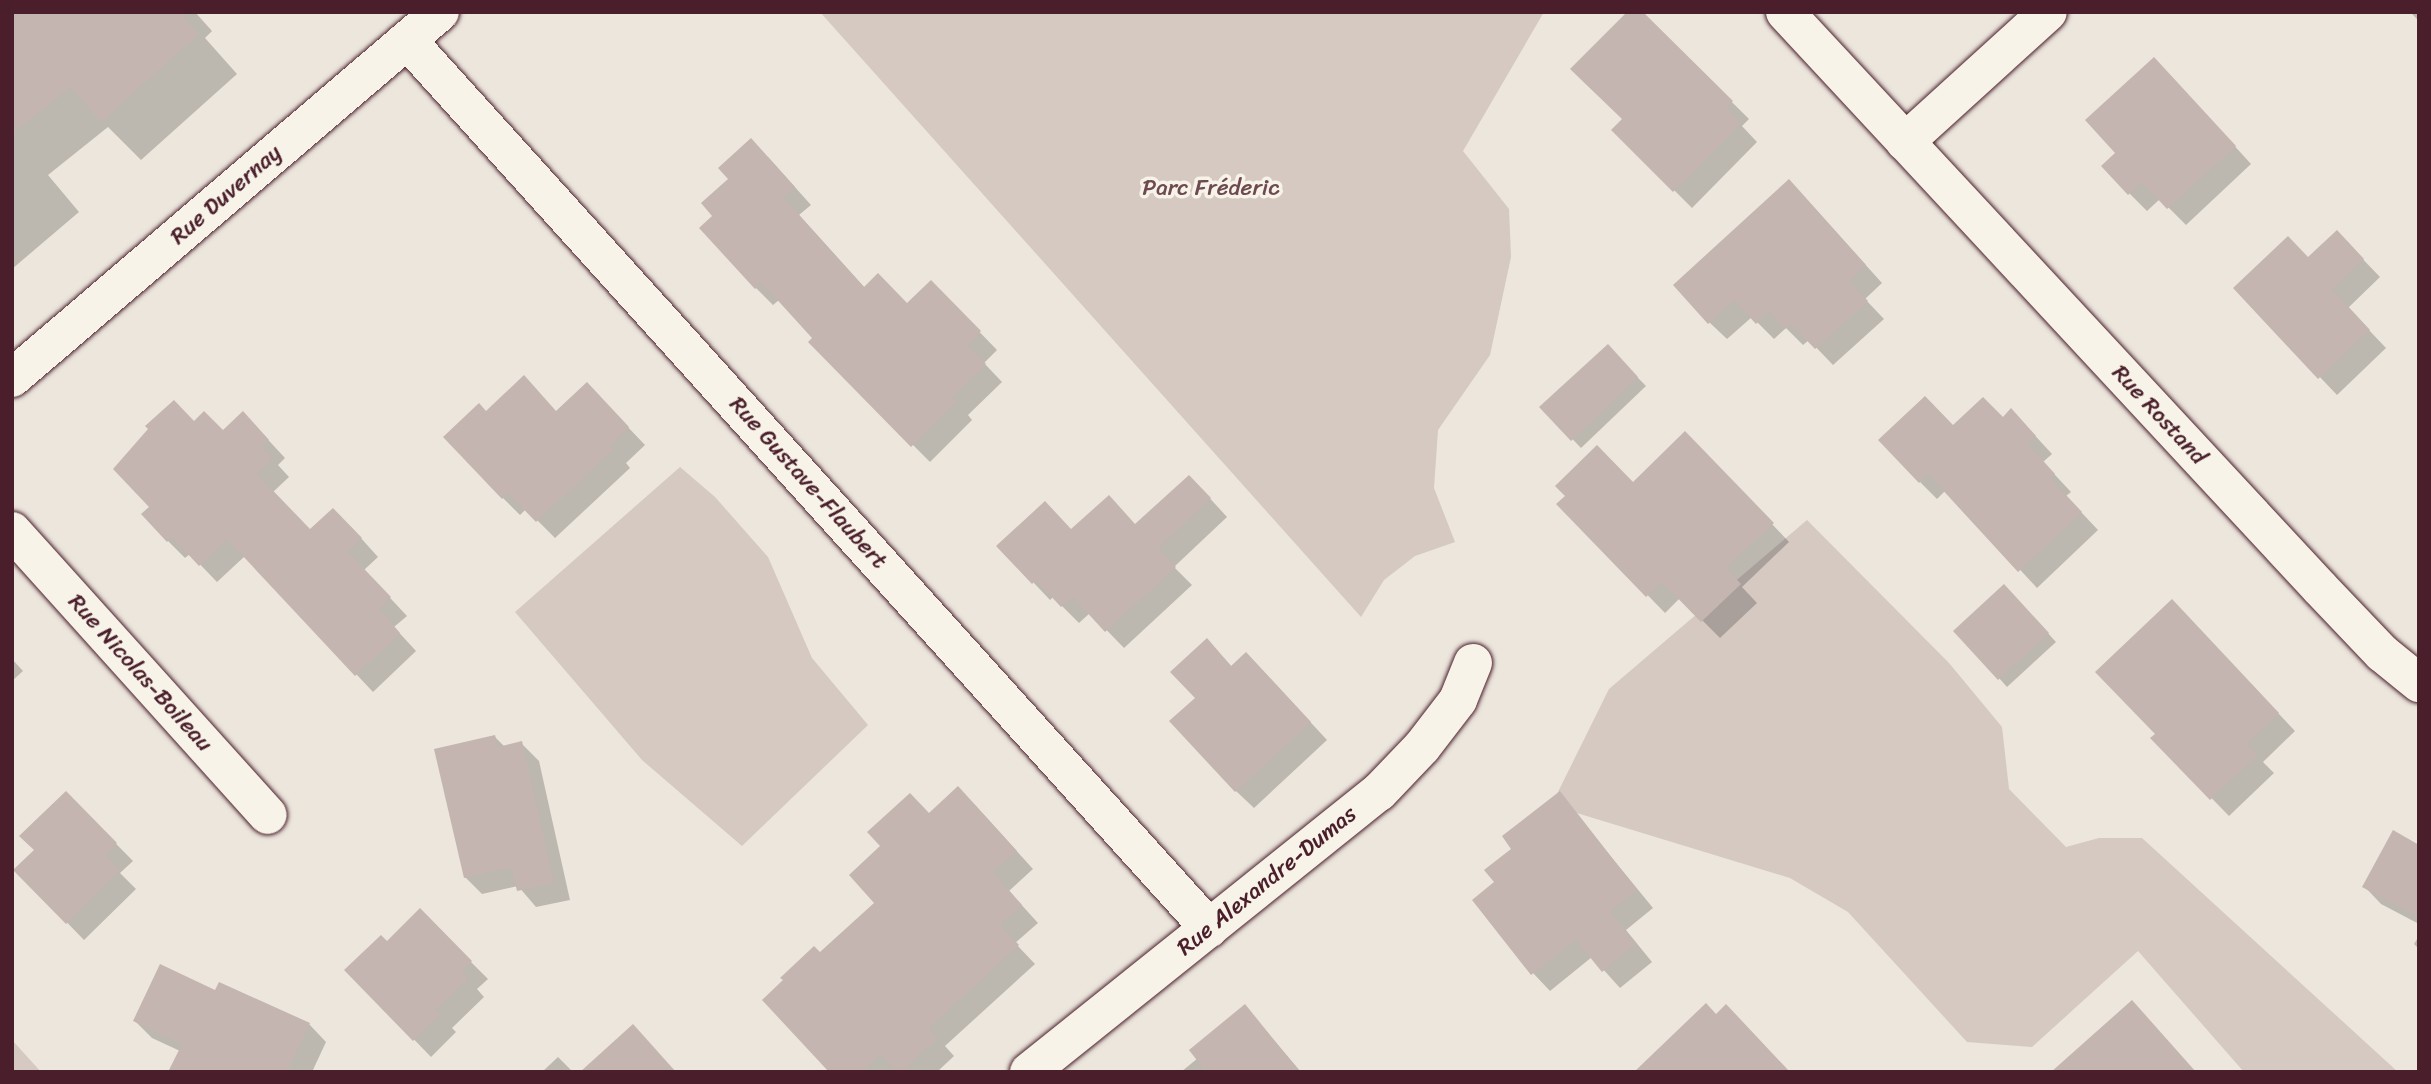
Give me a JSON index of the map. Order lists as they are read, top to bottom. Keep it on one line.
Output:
{"streets":{"street":["Rue Duvernay","Rue Rostand","Rue Gustave-Flaubert","Rue Nicolas-Boileau","Rue Alexandre-Dumas"]},"crossings":[["Rue Duvernay","Rue Gustave-Flaubert"],["Rue Gustave-Flaubert","Rue Alexandre-Dumas"]],"parks":["Parc Fréderic"]}
